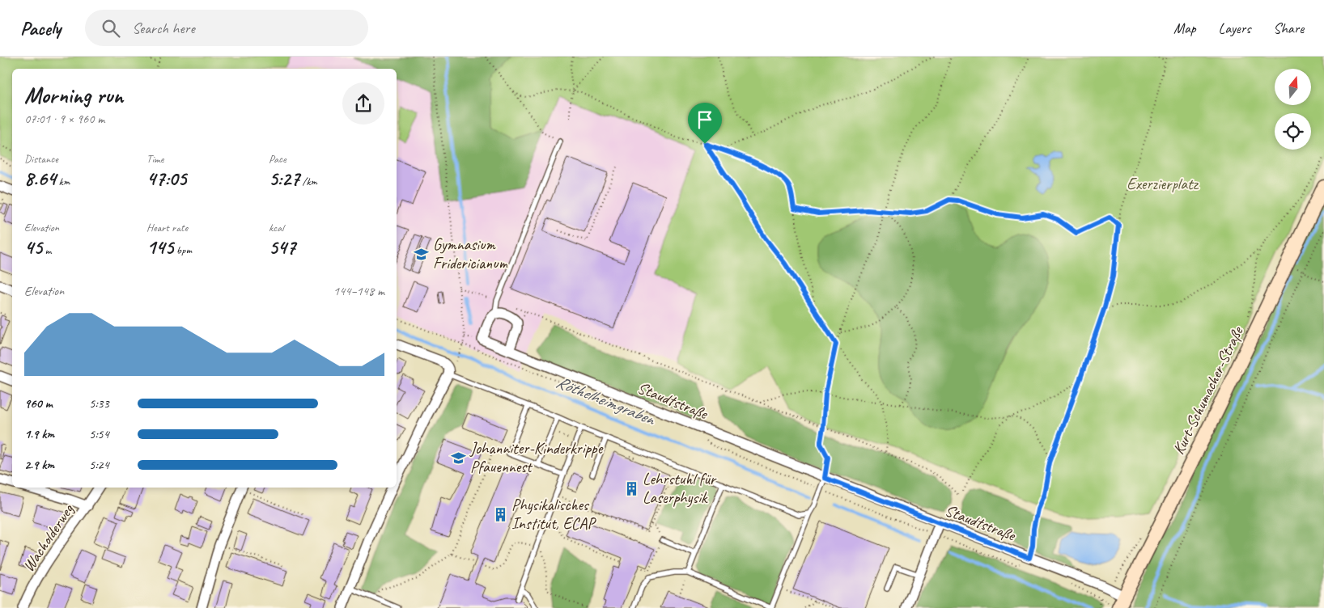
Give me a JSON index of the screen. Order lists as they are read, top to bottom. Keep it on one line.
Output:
{"streets":{"main road":["Kurt-Schumacher-Straße"],"street":["Staudtstraße","Wacholderweg"]},"crossings":[["Kurt-Schumacher-Straße","Staudtstraße"]],"water":["Röthelheimgraben"],"parks":["Exerzierplatz"],"places":{"school or university":["Gymnasium Fridericianum","Johanniter-Kinderkrippe Pfauennest"],"building":["Lehrstuhl für Laserphysik","Physikalisches Institut, ECAP"]},"north":"top","page":{"header":"Pacely","search":"Search here","nav":["Map","Layers","Share"],"heading":["Morning run","07:01 · 9 × 960 m"],"stats":[["Distance","8.64 km"],["Time","47:05"],["Pace","5:27 /km"],["Elevation","45 m"],["Heart rate","145 bpm"],["kcal","547"]],"chart":["Elevation","144–148 m"],"list":[{"name":"960 m","note":"5:33"},{"name":"1.9 km","note":"5:54"},{"name":"2.9 km","note":"5:24"}]}}
